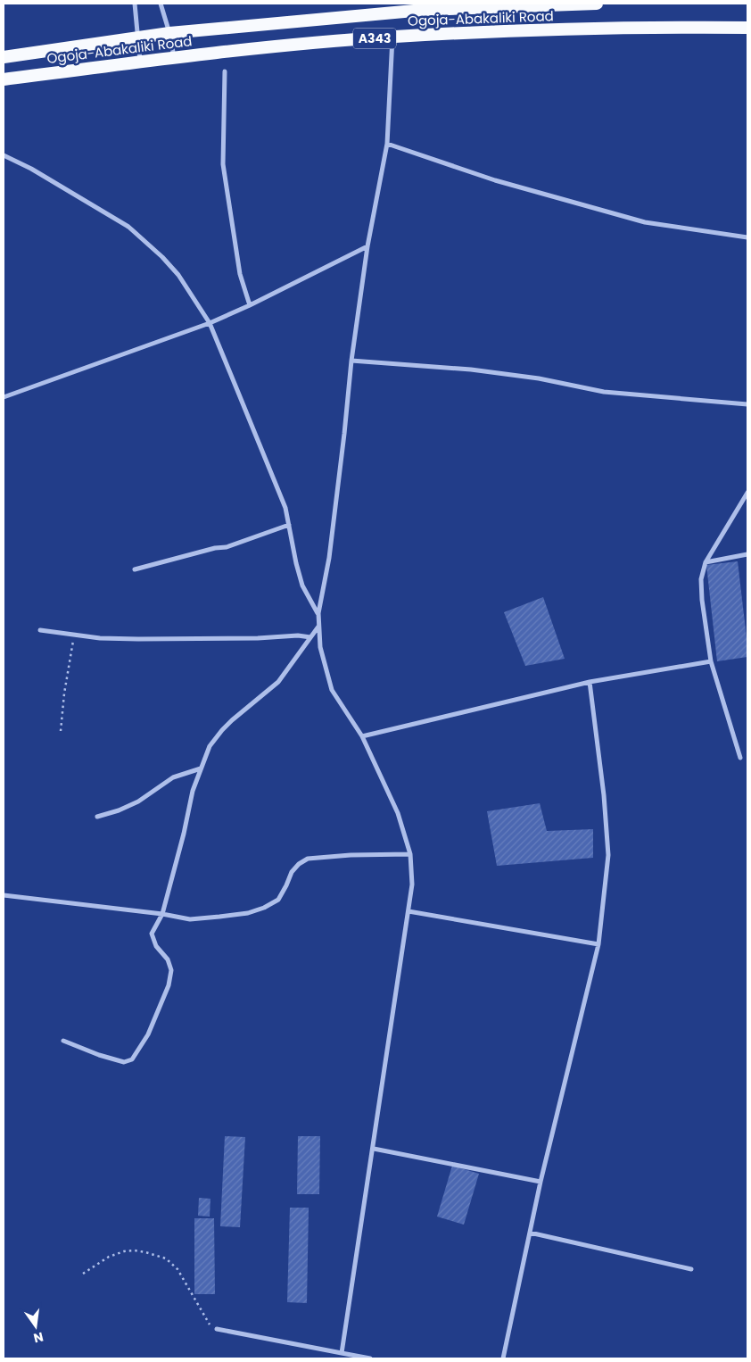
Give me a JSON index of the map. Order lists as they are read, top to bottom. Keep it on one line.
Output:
{"streets":{"highway":["Ogoja-Abakaliki Road","A343"]},"north":"bottom"}
